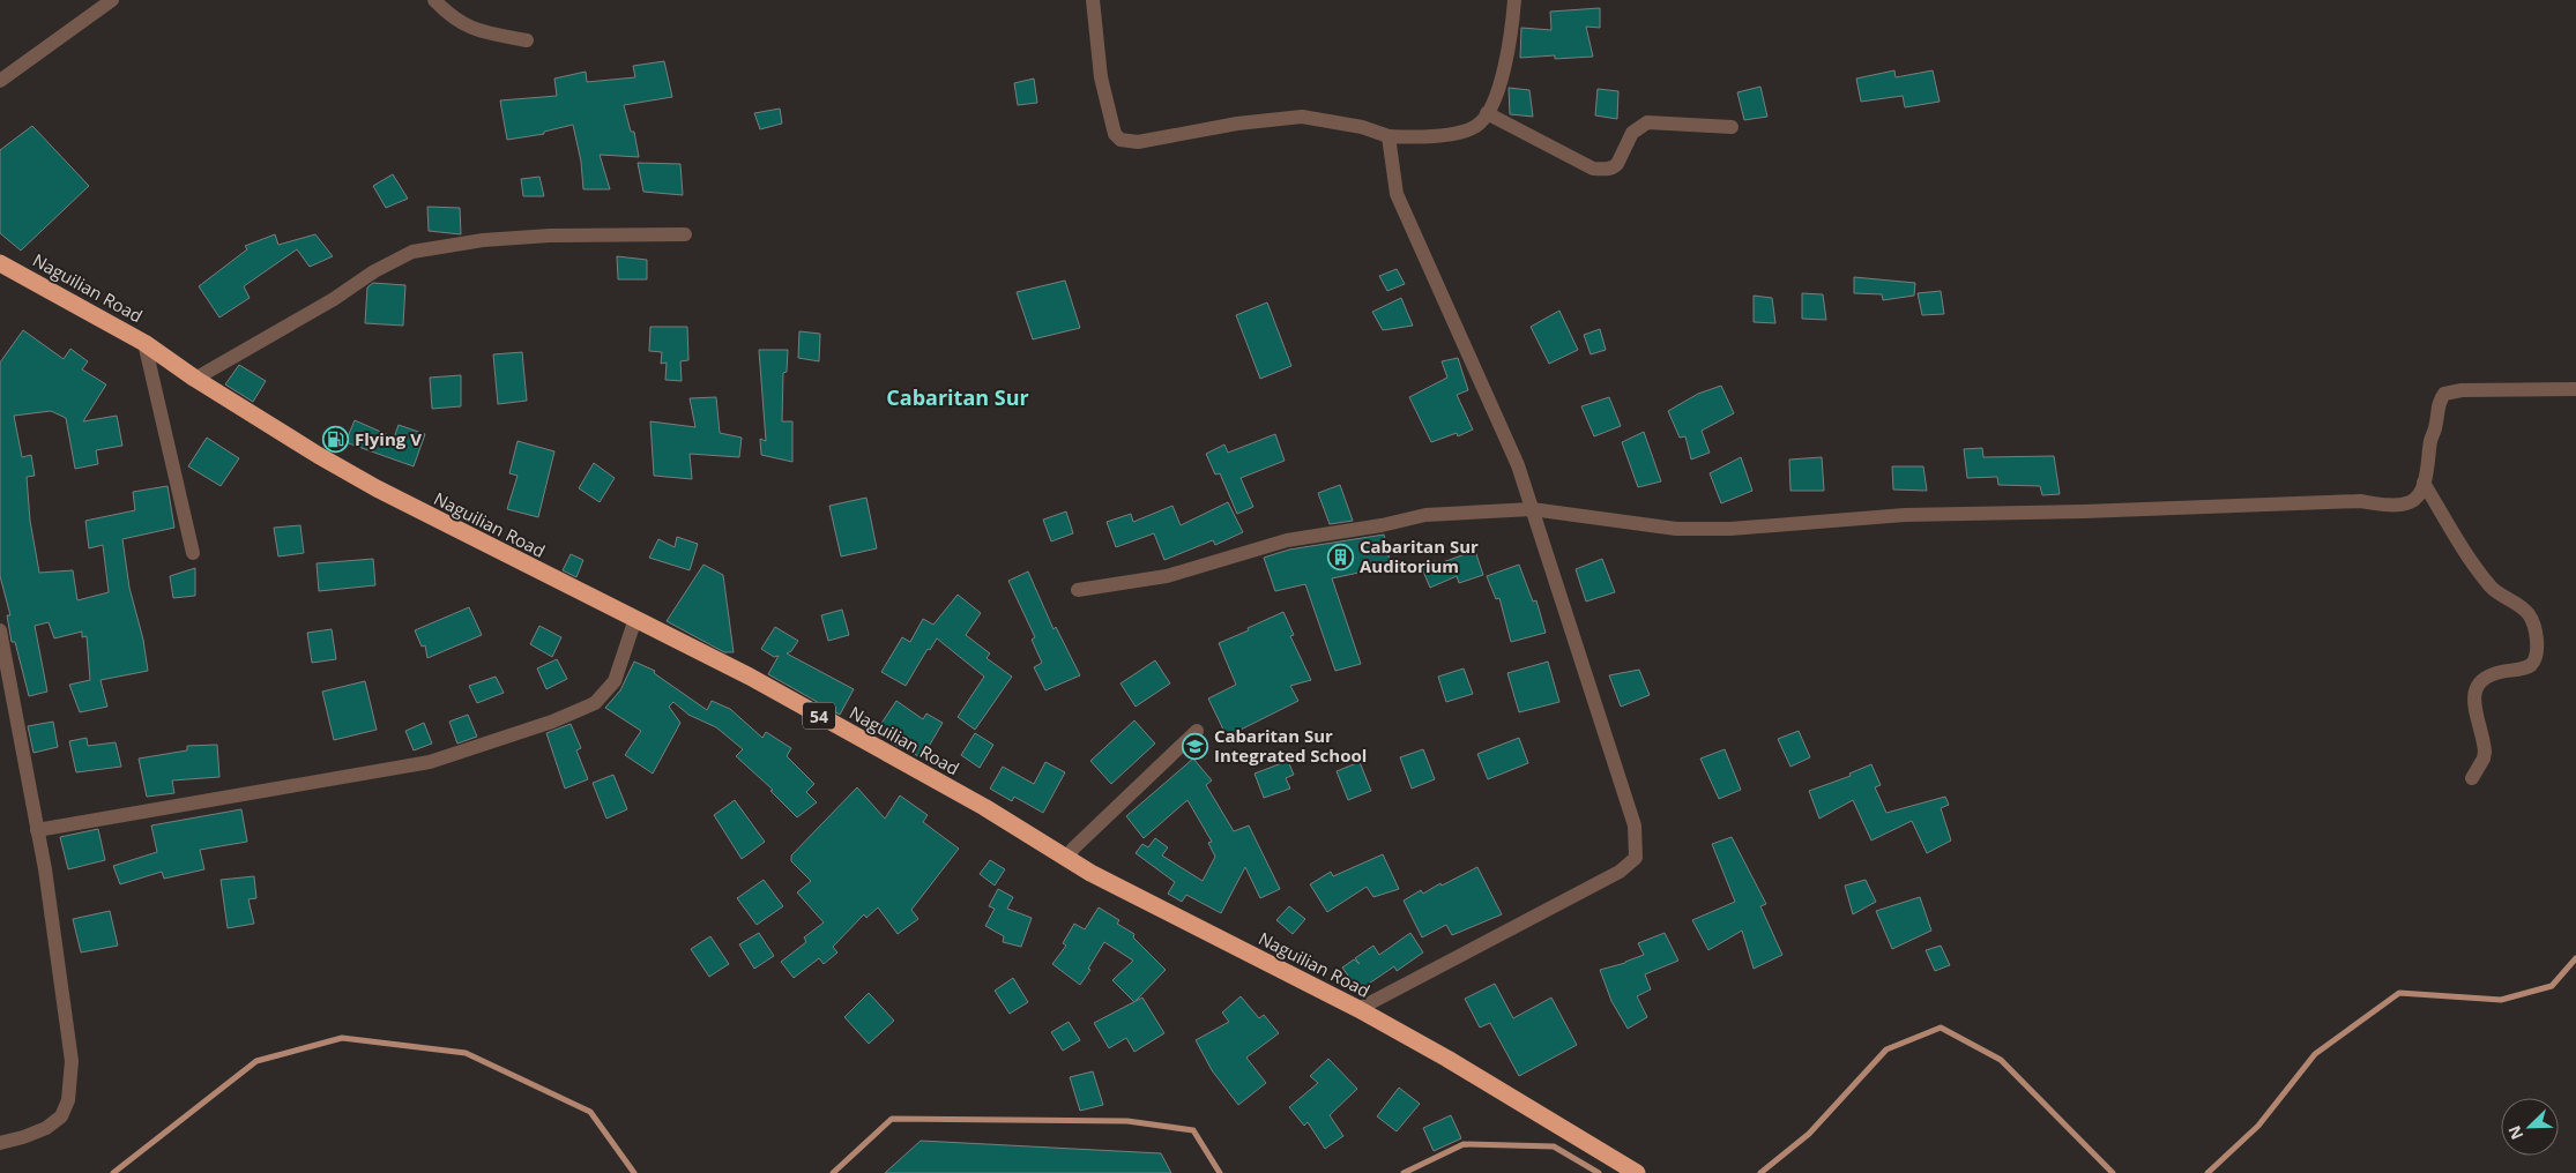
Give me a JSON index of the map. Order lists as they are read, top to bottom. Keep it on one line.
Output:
{"streets":{"highway":["Naguilian Road","54"]},"districts":["Cabaritan Sur"],"places":{"fuel station":["Flying V"],"building":["Cabaritan Sur Auditorium"],"school or university":["Cabaritan Sur Integrated School"]},"north":"bottom left"}
